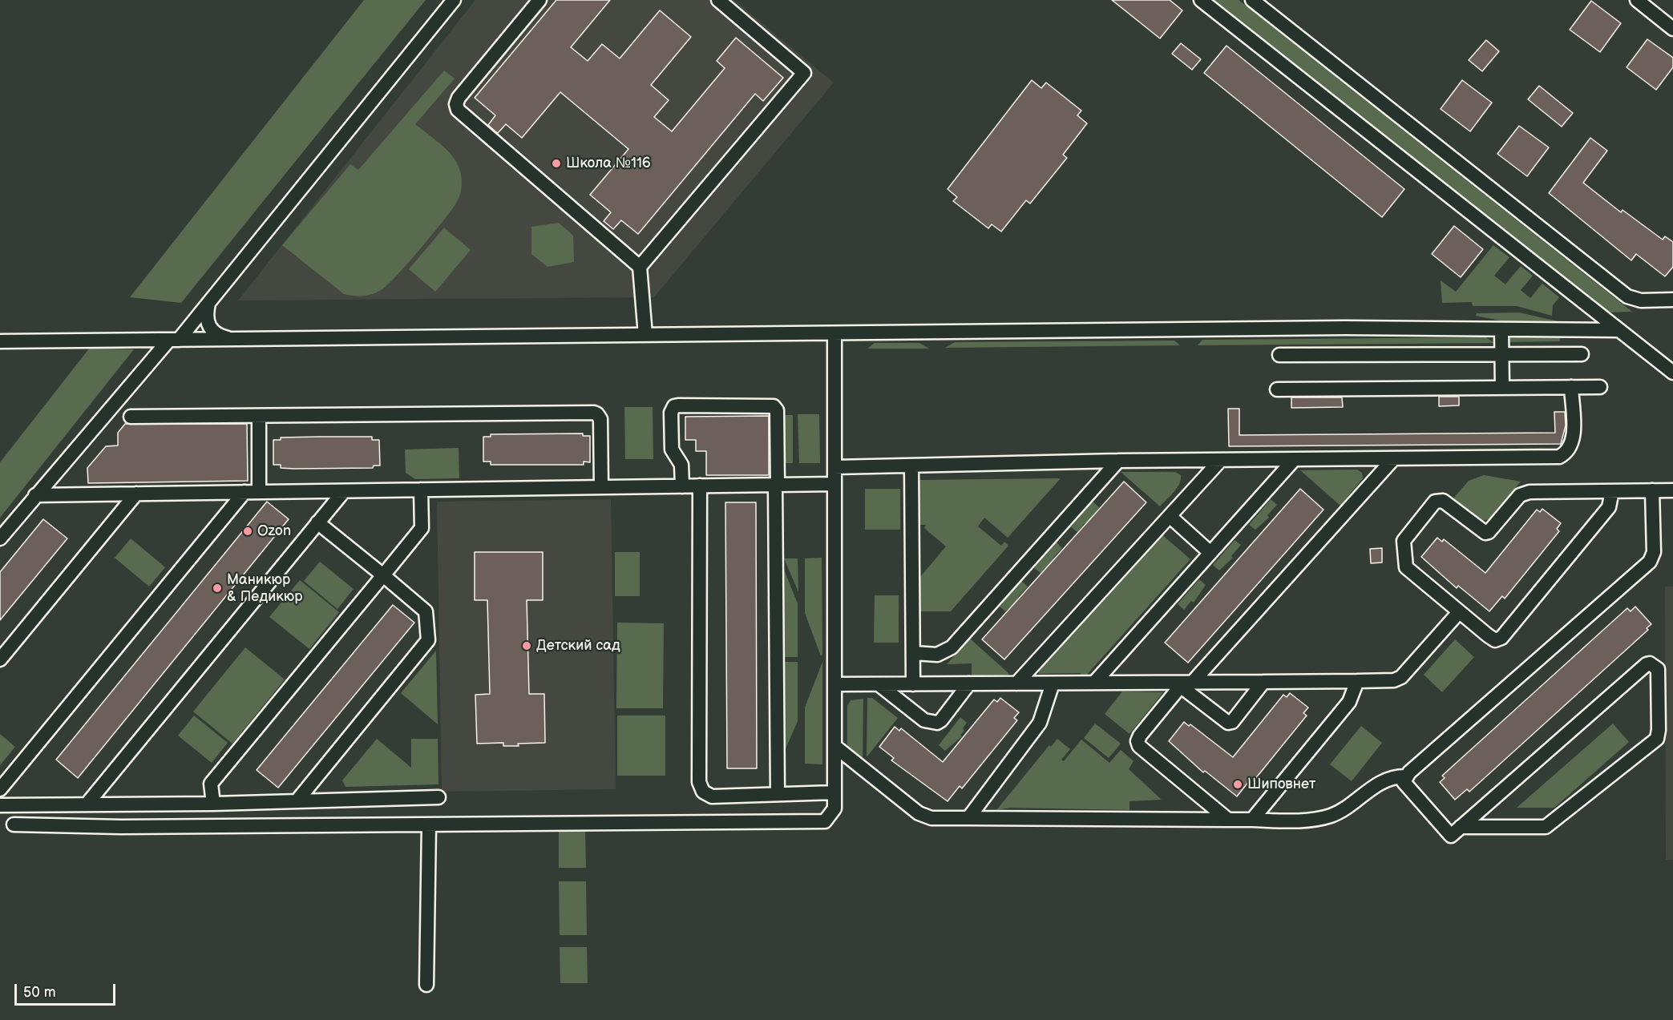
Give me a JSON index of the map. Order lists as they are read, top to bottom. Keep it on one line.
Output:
{"places":["Школа №116","Ozon","Маникюр & Педикюр","Детский сад","Шиповнет"],"scale_bar":"50 m"}
